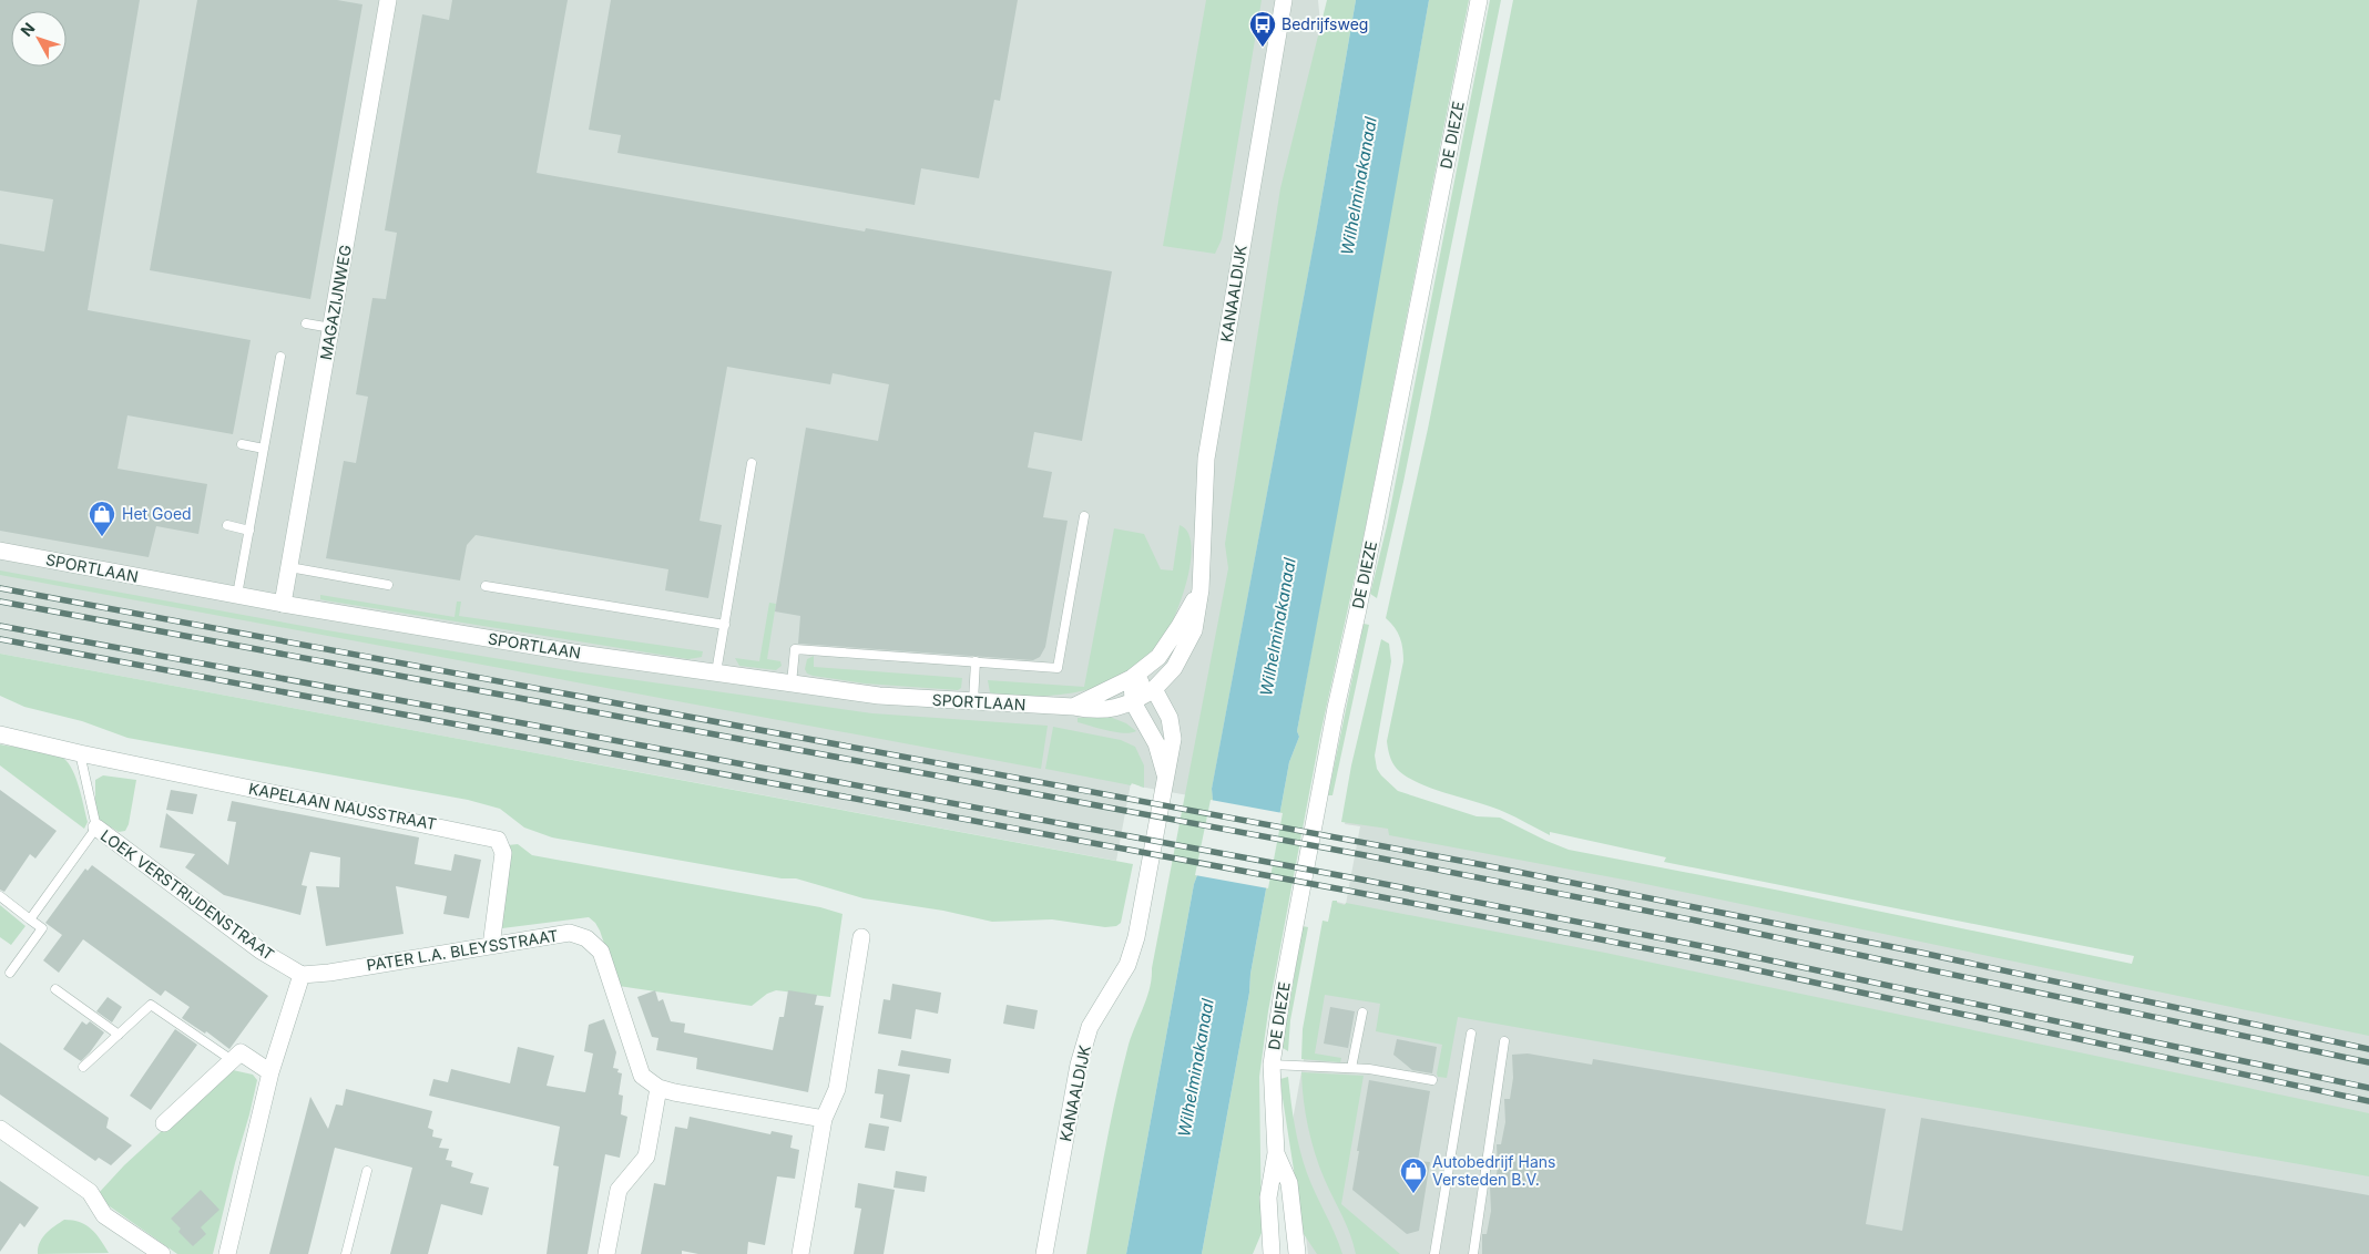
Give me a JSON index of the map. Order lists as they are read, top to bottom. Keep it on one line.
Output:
{"streets":{"street":["DE DIEZE","KANAALDIJK","MAGAZIJNWEG","SPORTLAAN","KAPELAAN NAUSSTRAAT","LOEK VERSTRIJDENSTRAAT","PATER L.A. BLEYSSTRAAT"]},"crossings":[["KANAALDIJK","SPORTLAAN"],["MAGAZIJNWEG","SPORTLAAN"],["KAPELAAN NAUSSTRAAT","LOEK VERSTRIJDENSTRAAT"],["KAPELAAN NAUSSTRAAT","PATER L.A. BLEYSSTRAAT"],["LOEK VERSTRIJDENSTRAAT","PATER L.A. BLEYSSTRAAT"]],"water":["Wilhelminakanaal"],"places":{"bus stop":["Bedrijfsweg"],"shop":["Het Goed","Autobedrijf Hans Versteden B.V."]},"north":"top left"}
